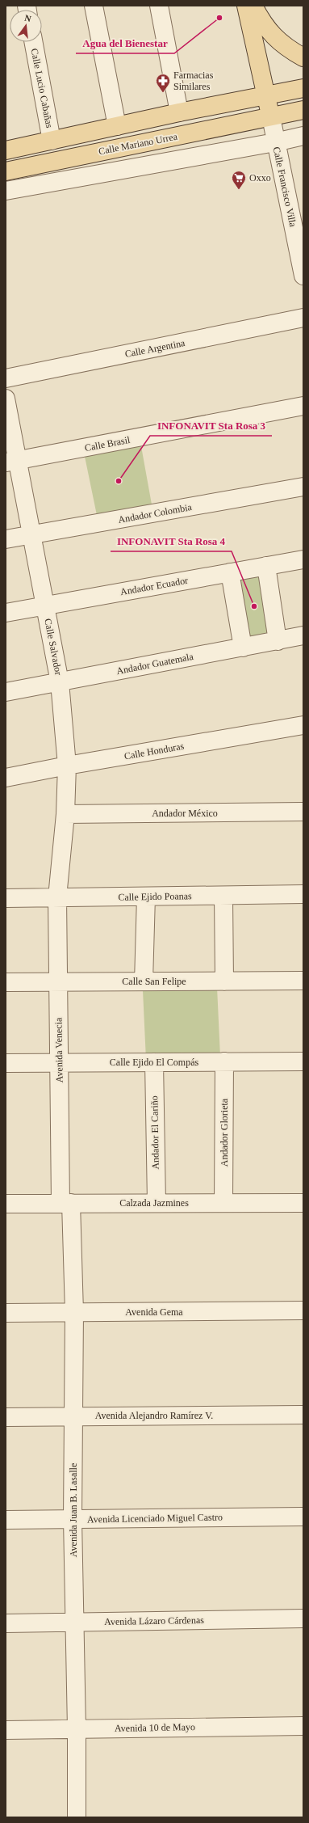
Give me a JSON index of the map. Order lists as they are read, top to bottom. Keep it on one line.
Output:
{"streets":{"main road":["Calle Mariano Urrea"],"street":["Calle Lucio Cabañas","Calle Francisco Villa","Calle Argentina","Calle Brasil","Andador Colombia","Andador Ecuador","Calle Salvador","Andador Guatemala","Calle Honduras","Andador México","Calle Ejido Poanas","Calle San Felipe","Avenida Venecia","Calle Ejido El Compás","Andador El Cariño","Andador Glorieta","Calzada Jazmines","Avenida Gema","Avenida Alejandro Ramírez V.","Avenida Juan B. Lasalle","Avenida Licenciado Miguel Castro","Avenida Lázaro Cárdenas","Avenida 10 de Mayo"]},"crossings":[["Calle Mariano Urrea","Calle Francisco Villa"],["Calle Brasil","Calle Salvador"],["Andador Colombia","Calle Salvador"],["Andador Ecuador","Calle Salvador"],["Calle Salvador","Andador Guatemala"],["Calle Salvador","Calle Honduras"],["Calle Salvador","Andador México"],["Calle Salvador","Calle Ejido Poanas"],["Calle Salvador","Avenida Venecia"],["Calle Ejido Poanas","Avenida Venecia"],["Calle San Felipe","Avenida Venecia"],["Avenida Venecia","Calle Ejido El Compás"],["Avenida Venecia","Calzada Jazmines"],["Avenida Venecia","Avenida Juan B. Lasalle"],["Calle Ejido El Compás","Andador El Cariño"],["Calle Ejido El Compás","Andador Glorieta"],["Andador El Cariño","Calzada Jazmines"],["Andador Glorieta","Calzada Jazmines"],["Calzada Jazmines","Avenida Juan B. Lasalle"],["Avenida Gema","Avenida Juan B. Lasalle"],["Avenida Alejandro Ramírez V.","Avenida Juan B. Lasalle"],["Avenida Juan B. Lasalle","Avenida Licenciado Miguel Castro"],["Avenida Juan B. Lasalle","Avenida Lázaro Cárdenas"],["Avenida Juan B. Lasalle","Avenida 10 de Mayo"]],"places":{"other":["Agua del Bienestar","INFONAVIT Sta Rosa 3","INFONAVIT Sta Rosa 4"],"pharmacy":["Farmacias Similares"],"supermarket":["Oxxo"]},"north":"top"}
